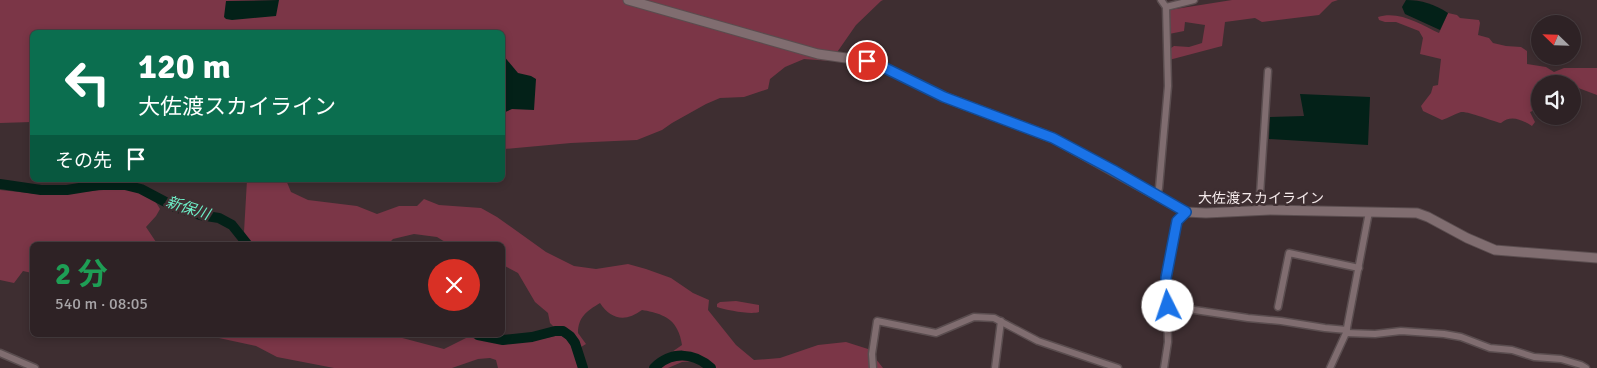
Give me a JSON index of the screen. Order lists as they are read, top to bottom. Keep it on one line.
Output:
{"streets":{"street":["大佐渡スカイライン"]},"water":["新保川"],"north":"top left","page":{"turn":["120 m","大佐渡スカイライン"],"then":"その先","heading":["2 分","540 m · 08:05"]}}
